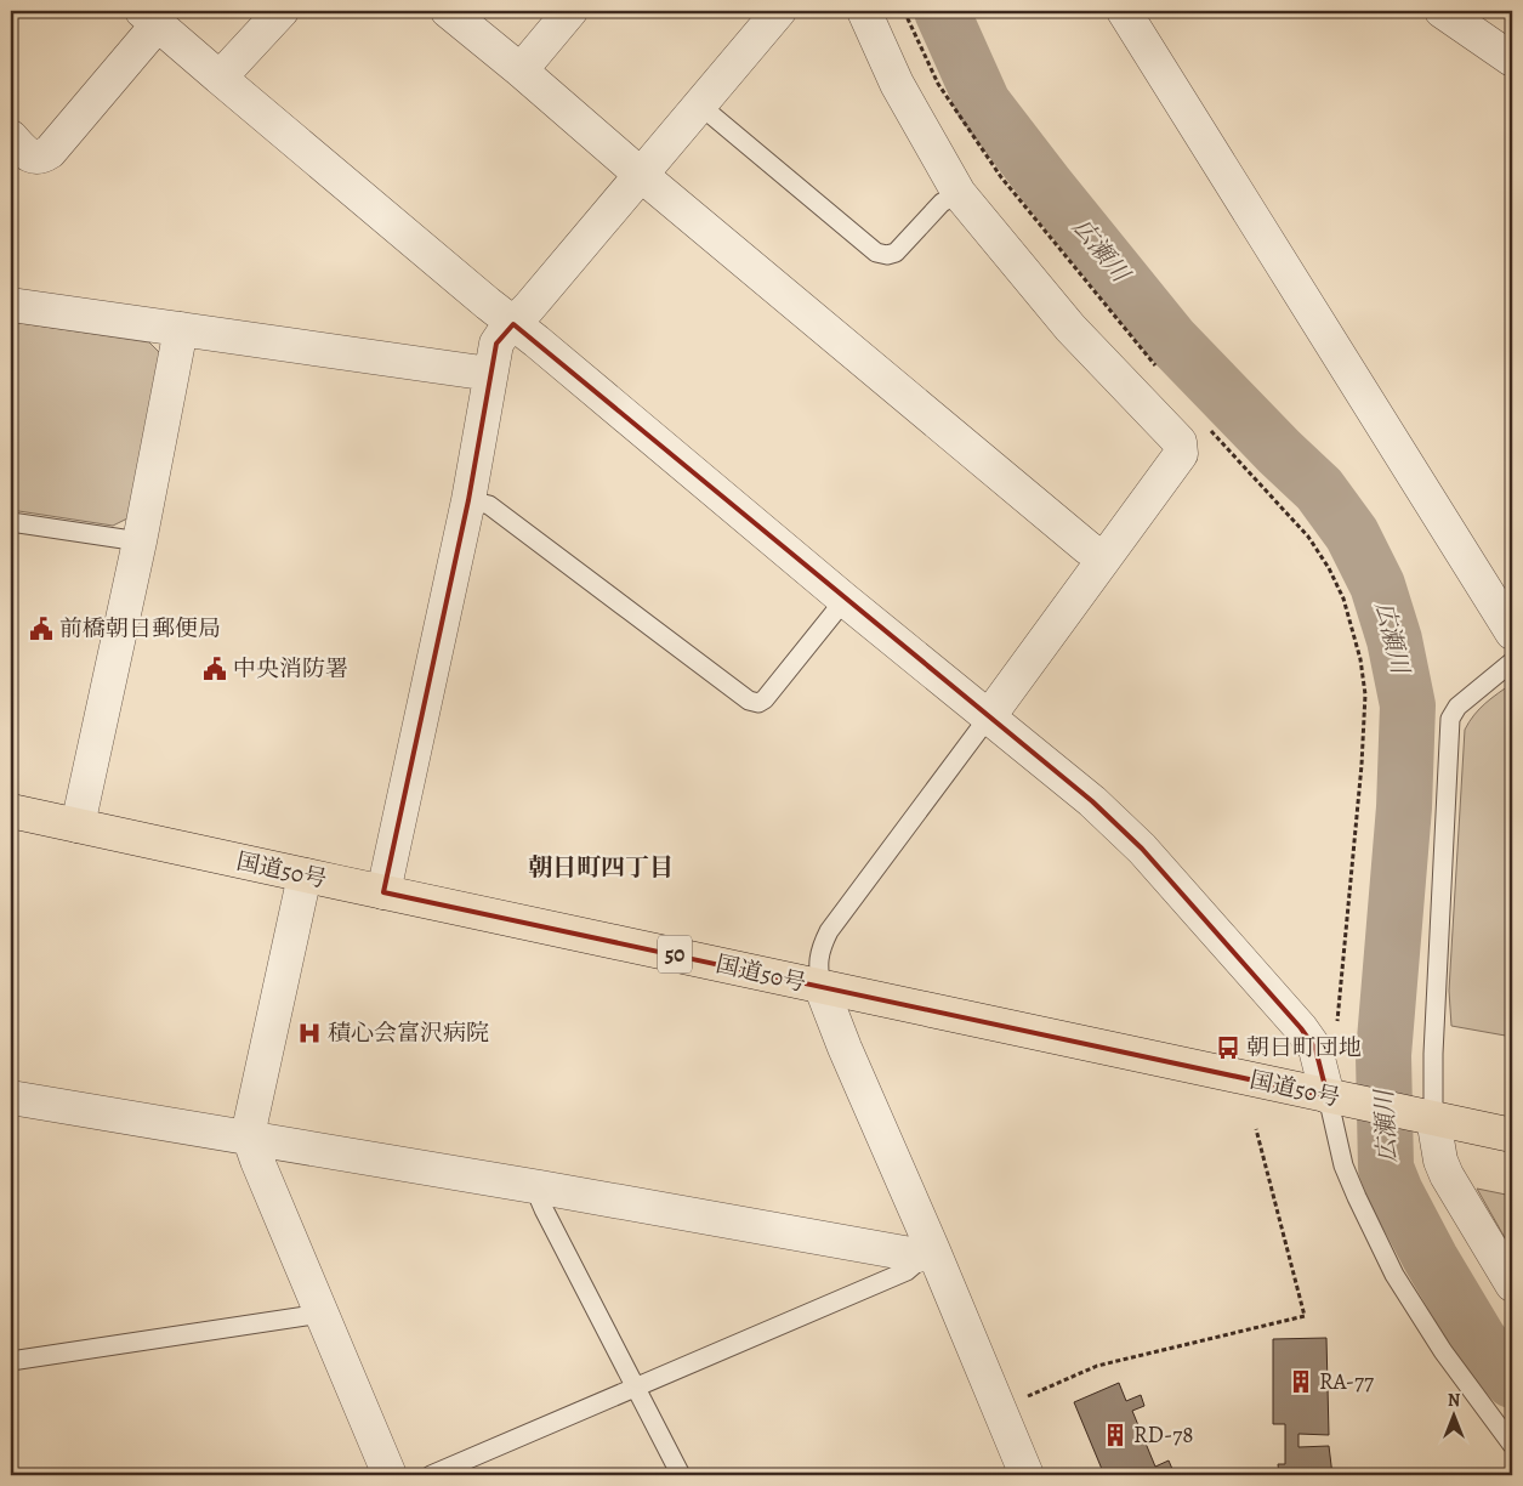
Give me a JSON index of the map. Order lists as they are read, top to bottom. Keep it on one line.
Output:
{"streets":{"highway":["国道50号","50"]},"districts":["朝日町四丁目"],"water":["広瀬川"],"places":{"public building":["前橋朝日郵便局","中央消防署"],"hospital":["積心会富沢病院"],"bus stop":["朝日町団地"],"building":["RA-77","RD-78"]},"north":"top"}
